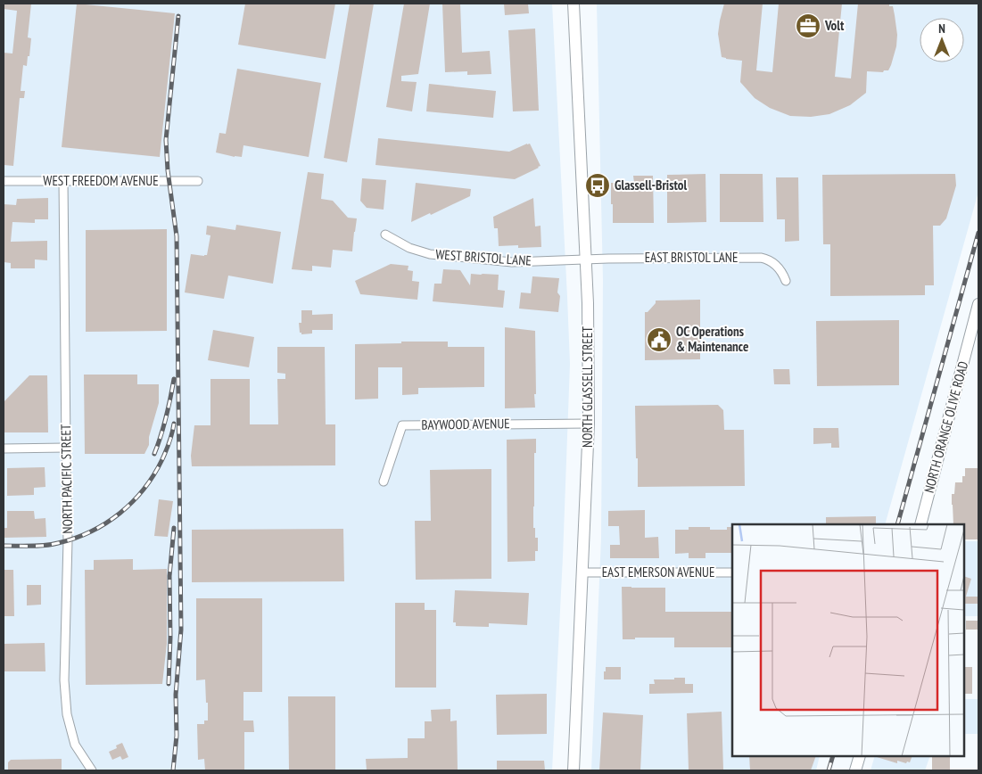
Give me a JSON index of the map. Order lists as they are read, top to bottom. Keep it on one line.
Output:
{"streets":{"main road":["NORTH GLASSELL STREET","NORTH ORANGE OLIVE ROAD"],"street":["WEST FREEDOM AVENUE","WEST BRISTOL LANE","EAST BRISTOL LANE","BAYWOOD AVENUE","NORTH PACIFIC STREET","EAST EMERSON AVENUE"]},"crossings":[["WEST FREEDOM AVENUE","NORTH PACIFIC STREET"],["WEST BRISTOL LANE","EAST BRISTOL LANE"],["WEST BRISTOL LANE","NORTH GLASSELL STREET"],["EAST BRISTOL LANE","NORTH GLASSELL STREET"],["NORTH GLASSELL STREET","BAYWOOD AVENUE"],["NORTH GLASSELL STREET","EAST EMERSON AVENUE"]],"places":{"office":["Volt"],"bus stop":["Glassell-Bristol"],"public building":["OC Operations & Maintenance"]},"north":"top"}
